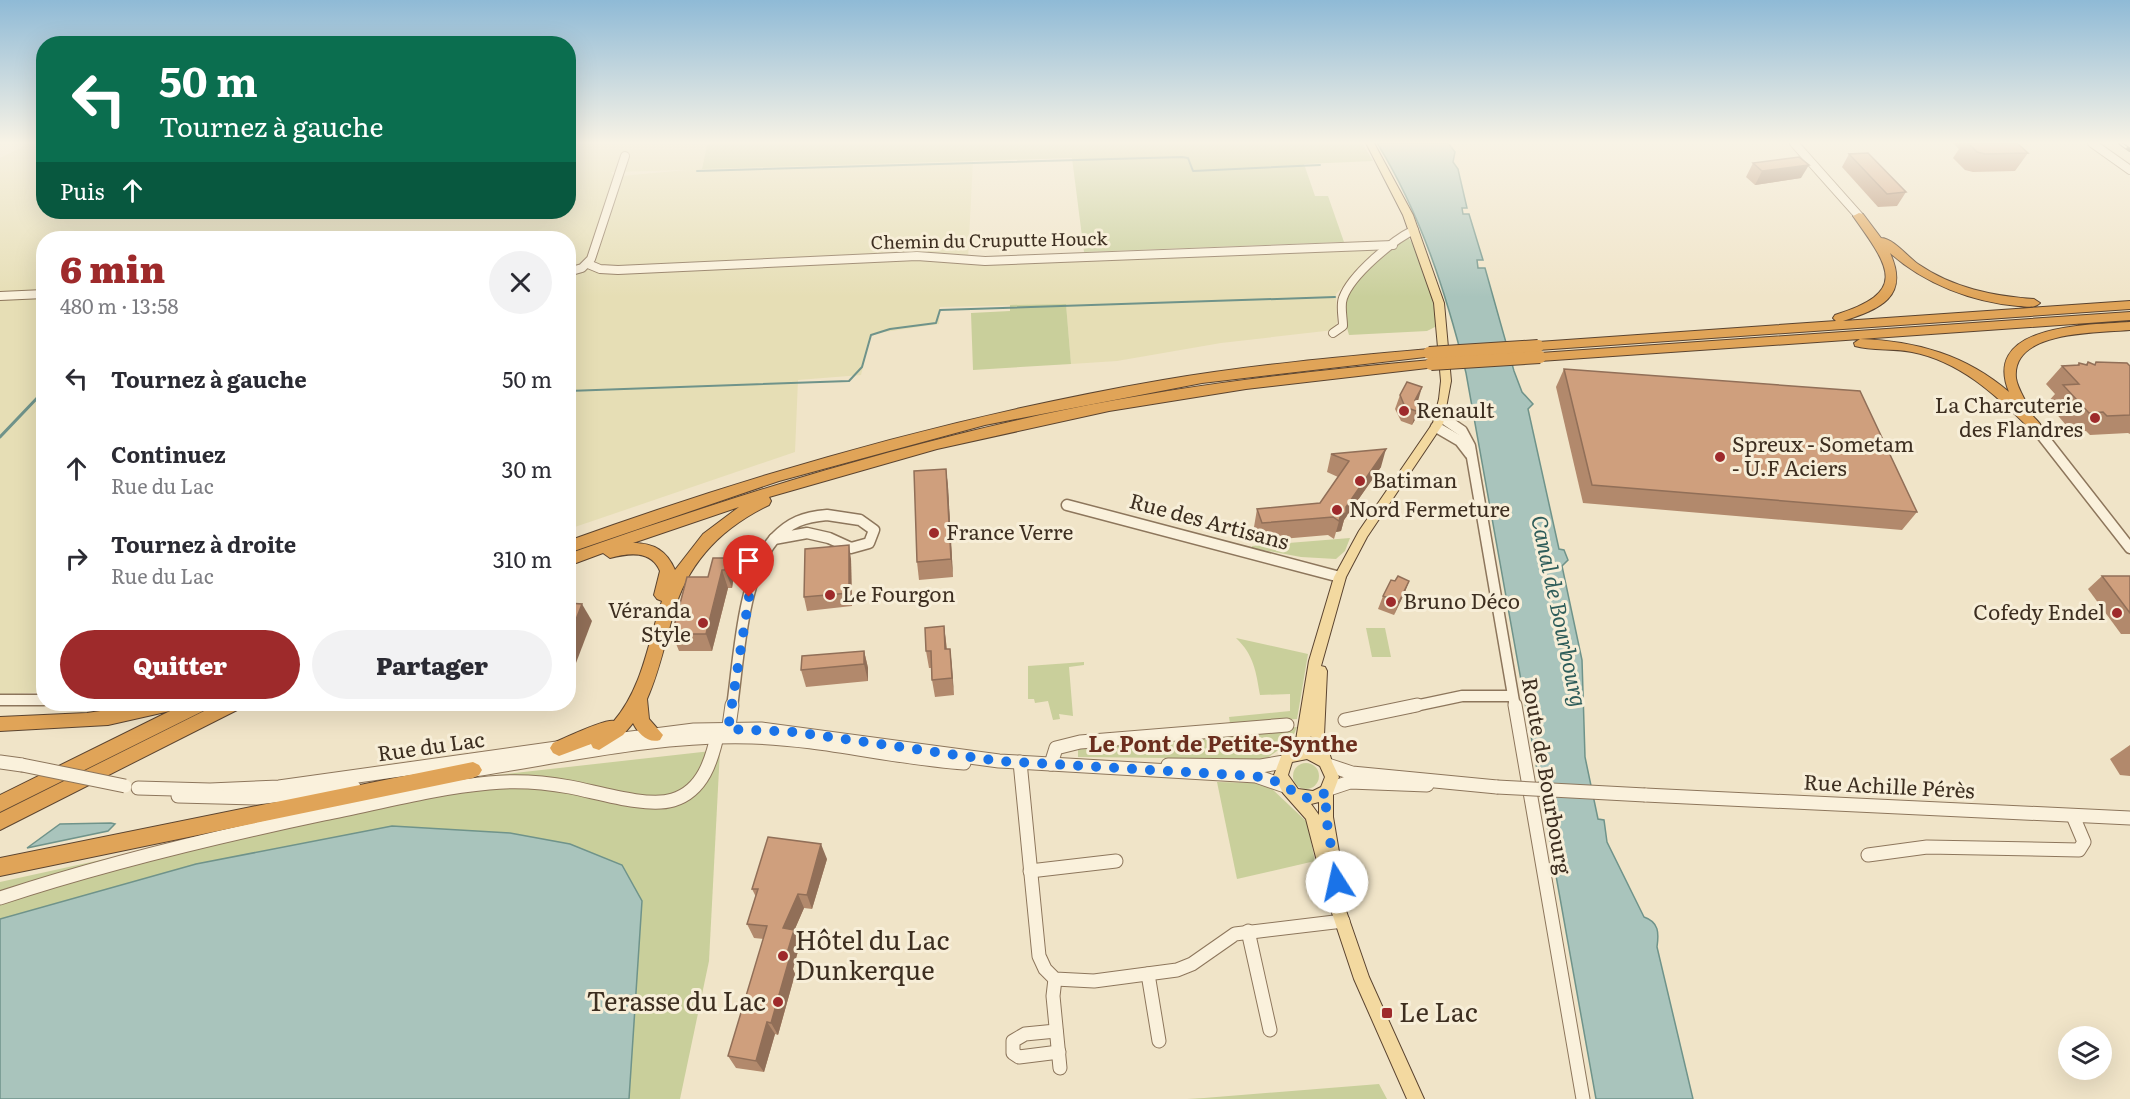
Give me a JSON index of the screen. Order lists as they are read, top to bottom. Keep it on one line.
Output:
{"streets":{"street":["Chemin du Cruputte Houck","Rue des Artisans","Rue du Lac","Route de Bourbourg","Rue Achille Pérès"]},"districts":["Le Pont de Petite-Synthe"],"water":["Canal de Bourbourg"],"places":{"other":["Renault","La Charcuterie des Flandres","Spreux - Sometam - U.F Aciers","Batiman","Nord Fermeture","France Verre","Le Fourgon","Bruno Déco","Cofedy Endel","Véranda Style","Hôtel du Lac Dunkerque","Terasse du Lac"],"transit":["Le Lac"]},"page":{"turn":["50 m","Tournez à gauche"],"then":"Puis","heading":["6 min","480 m · 13:58"],"list":[{"name":"Tournez à gauche","value":"50 m"},{"name":"Continuez","note":"Rue du Lac","value":"30 m"},{"name":"Tournez à droite","note":"Rue du Lac","value":"310 m"}],"buttons":["Quitter","Partager"]}}
